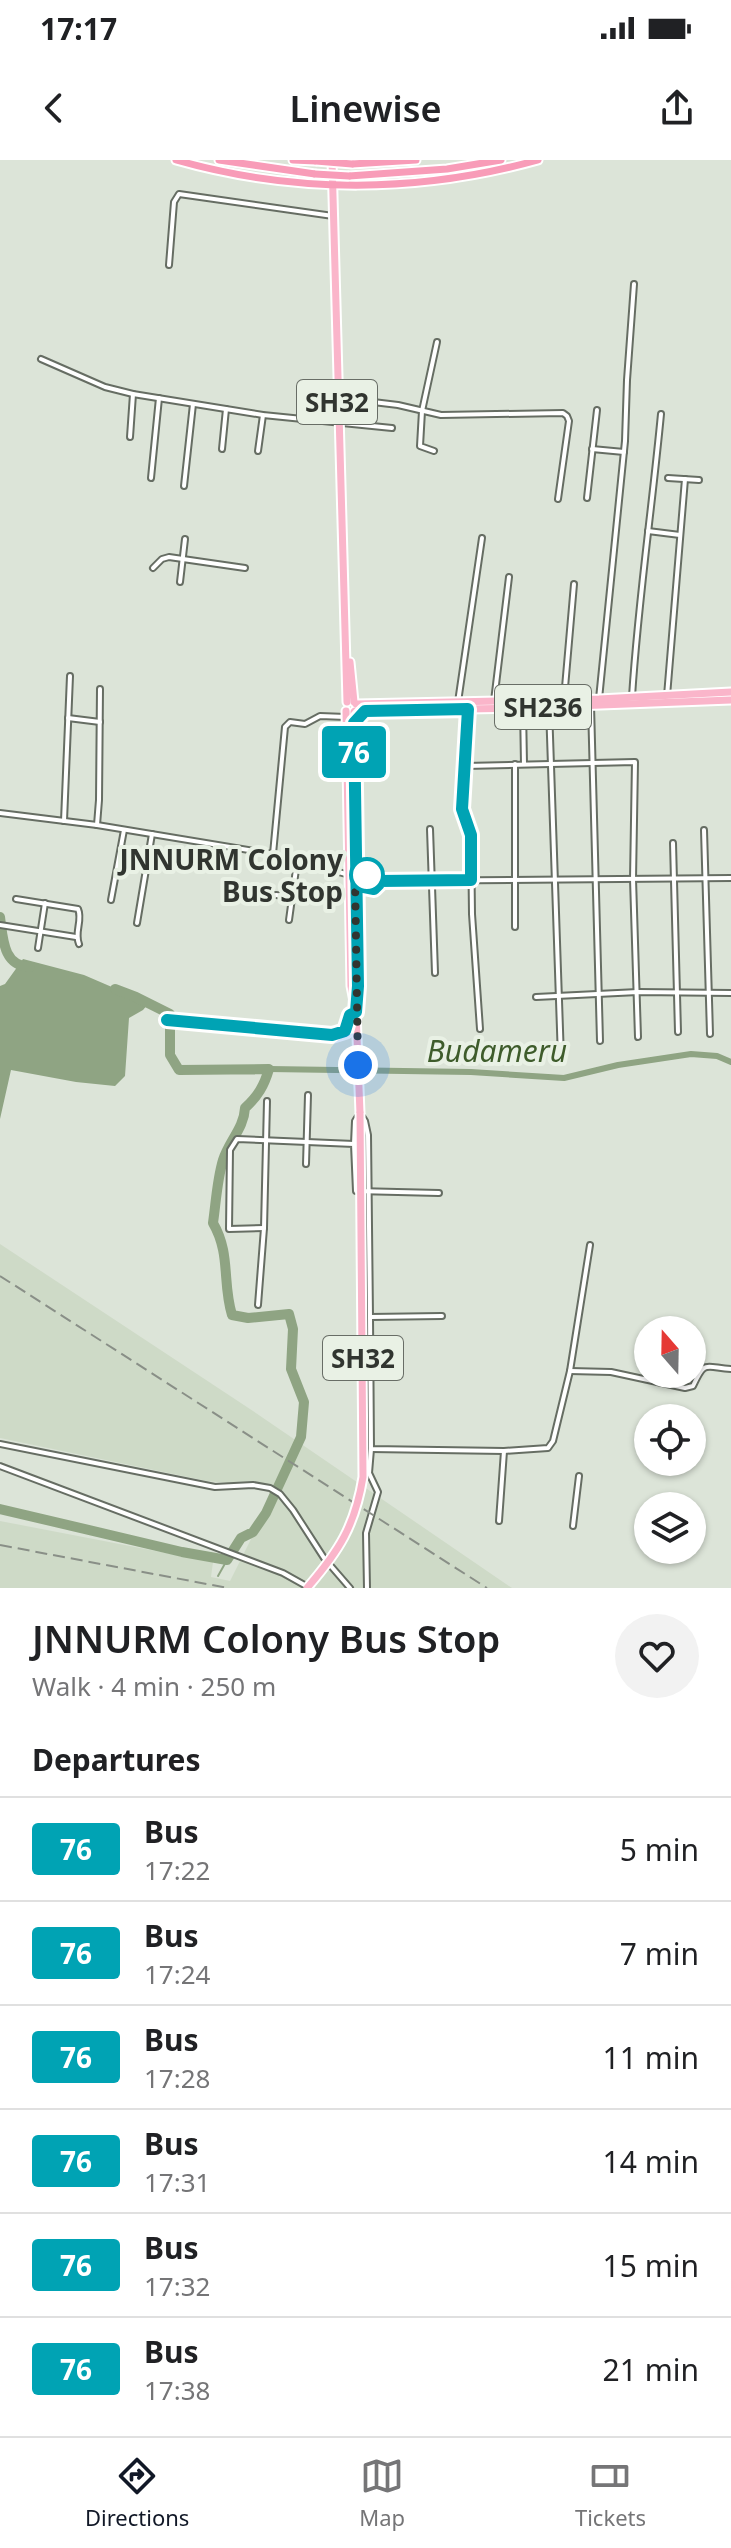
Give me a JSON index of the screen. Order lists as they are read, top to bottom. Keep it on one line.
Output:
{"streets":{"main road":["SH32","SH236"]},"crossings":[["SH32","SH236"]],"water":["Budameru"],"places":["JNNURM Colony Bus Stop"],"lines":["bus line 76"],"north":"top","page":{"status":"17:17","header":"Linewise","on_map":"76","heading":[["JNNURM Colony Bus Stop","Walk · 4 min · 250 m"],"Departures"],"list":[{"mark":"76","name":"Bus","note":"17:22","value":"5 min"},{"mark":"76","name":"Bus","note":"17:24","value":"7 min"},{"mark":"76","name":"Bus","note":"17:28","value":"11 min"},{"mark":"76","name":"Bus","note":"17:31","value":"14 min"},{"mark":"76","name":"Bus","note":"17:32","value":"15 min"},{"mark":"76","name":"Bus","note":"17:38","value":"21 min"}],"tabs":["Directions","Map","Tickets"]}}
